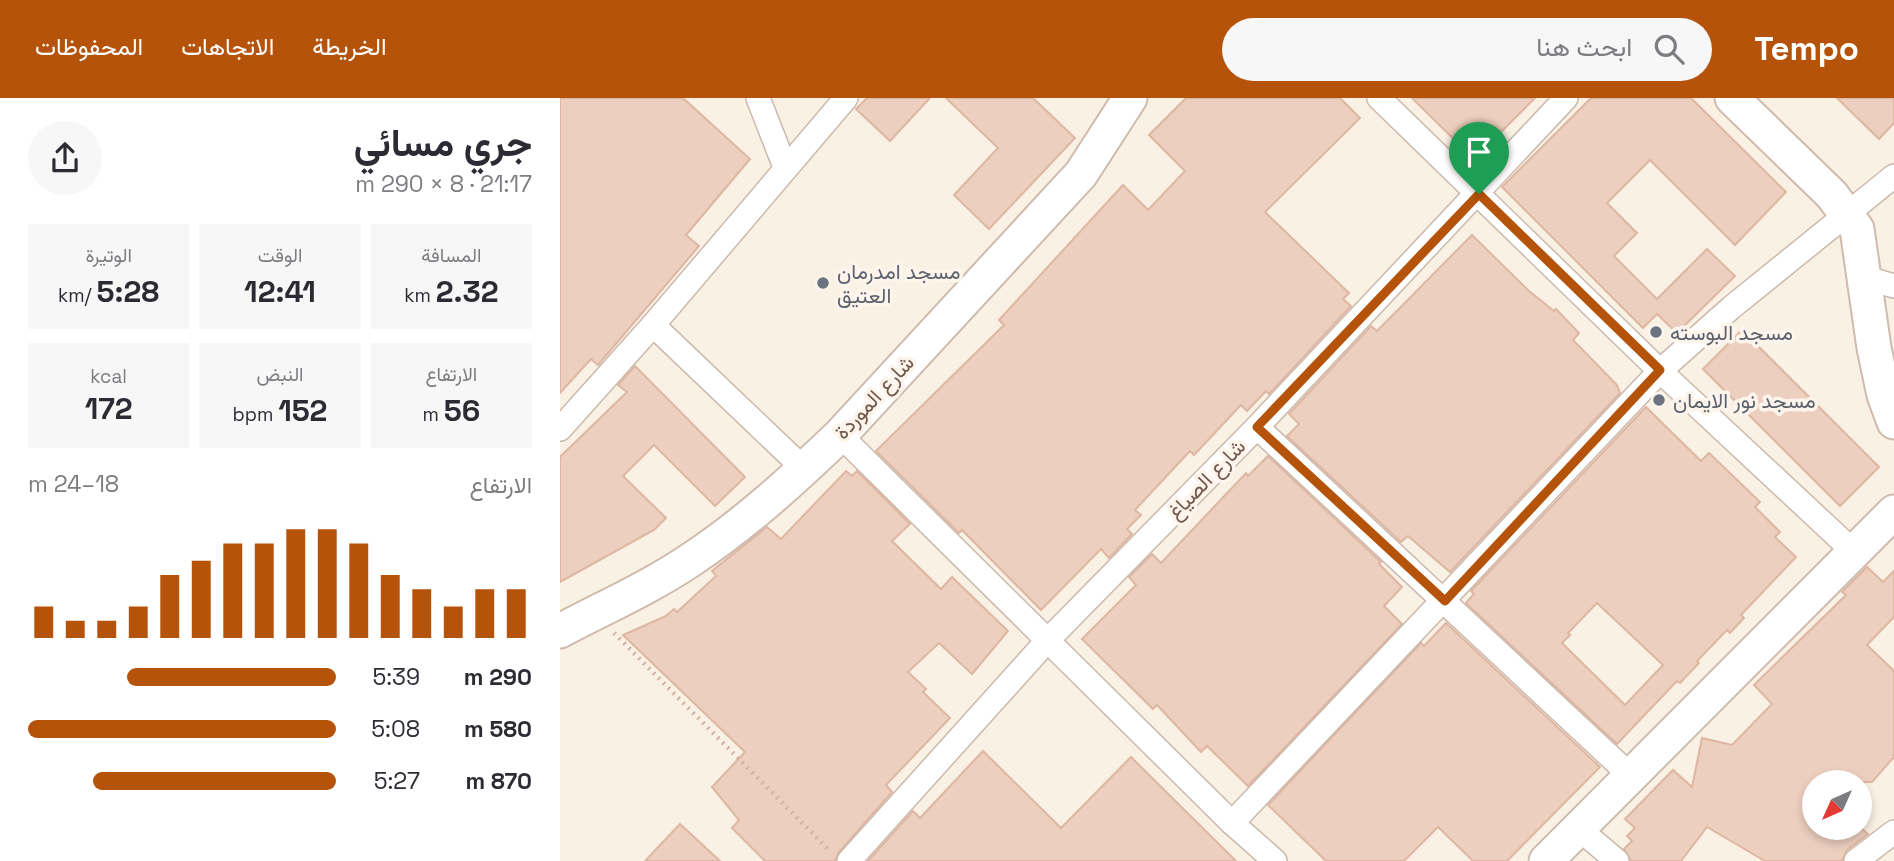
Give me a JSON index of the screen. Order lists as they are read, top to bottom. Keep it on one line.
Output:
{"streets":{"street":["شارع الموردة","شارع الصياغ"]},"places":["مسجد امدرمان العتيق","مسجد البوسته","مسجد نور الايمان"],"north":"bottom left","page":{"header":"Tempo","search":"ابحث هنا","nav":["الخريطة","الاتجاهات","المحفوظات"],"heading":["جري مسائي","21:17 · 8 × 290 m"],"stats":[["المسافة","2.32 km"],["الوقت","12:41"],["الوتيرة","5:28 /km"],["الارتفاع","56 m"],["النبض","152 bpm"],["kcal","172"]],"chart":["الارتفاع","18–24 m"],"list":[{"name":"290 m","note":"5:39"},{"name":"580 m","note":"5:08"},{"name":"870 m","note":"5:27"}]}}
